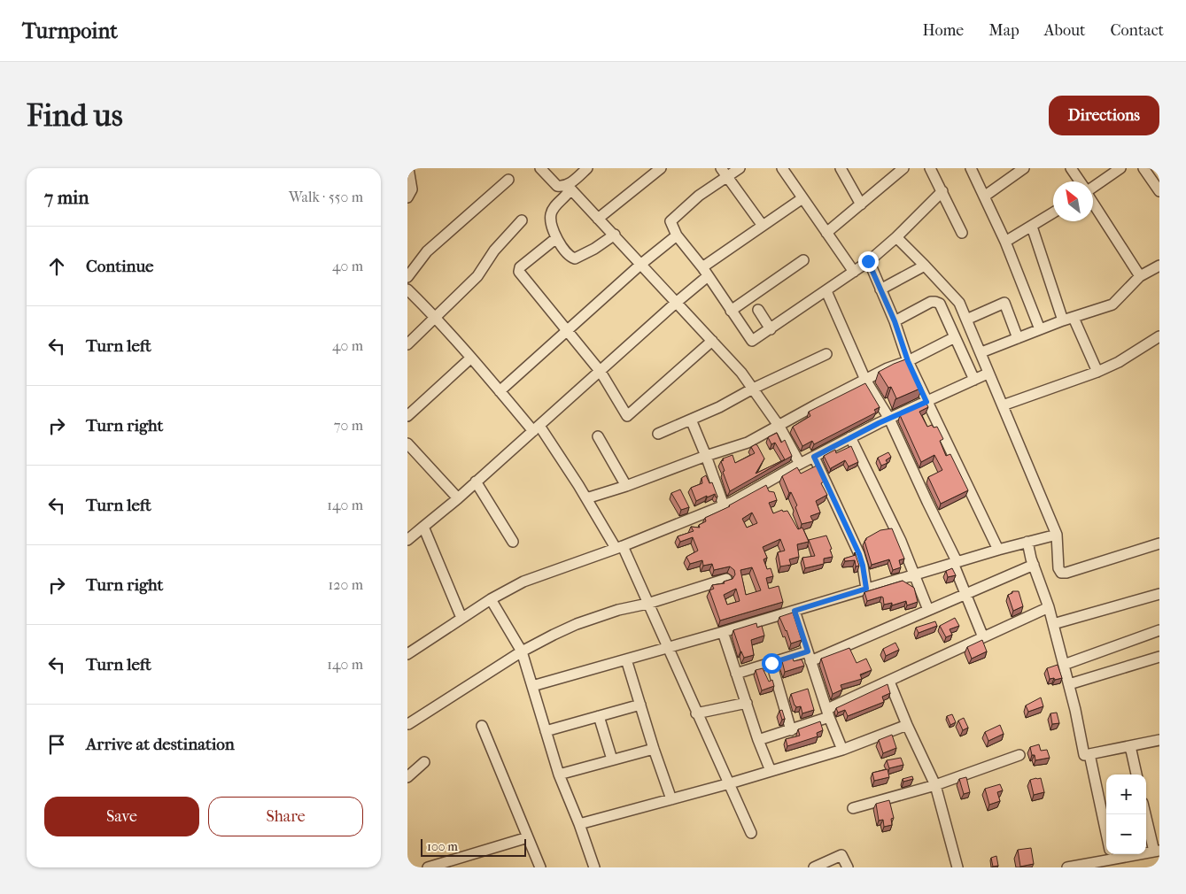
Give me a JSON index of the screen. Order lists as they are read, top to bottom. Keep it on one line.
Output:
{"scale_bar":"100 m","north":"top left","page":{"header":"Turnpoint","nav":["Home","Map","About","Contact"],"buttons":["Directions",["Save","Share"]],"title":"Find us","heading":["7 min","Walk · 550 m"],"list":[["Continue","40 m"],["Turn left","40 m"],["Turn right","70 m"],["Turn left","140 m"],["Turn right","120 m"],["Turn left","140 m"],"Arrive at destination"],"map_buttons":["+","−"],"scale":"100 m"}}
